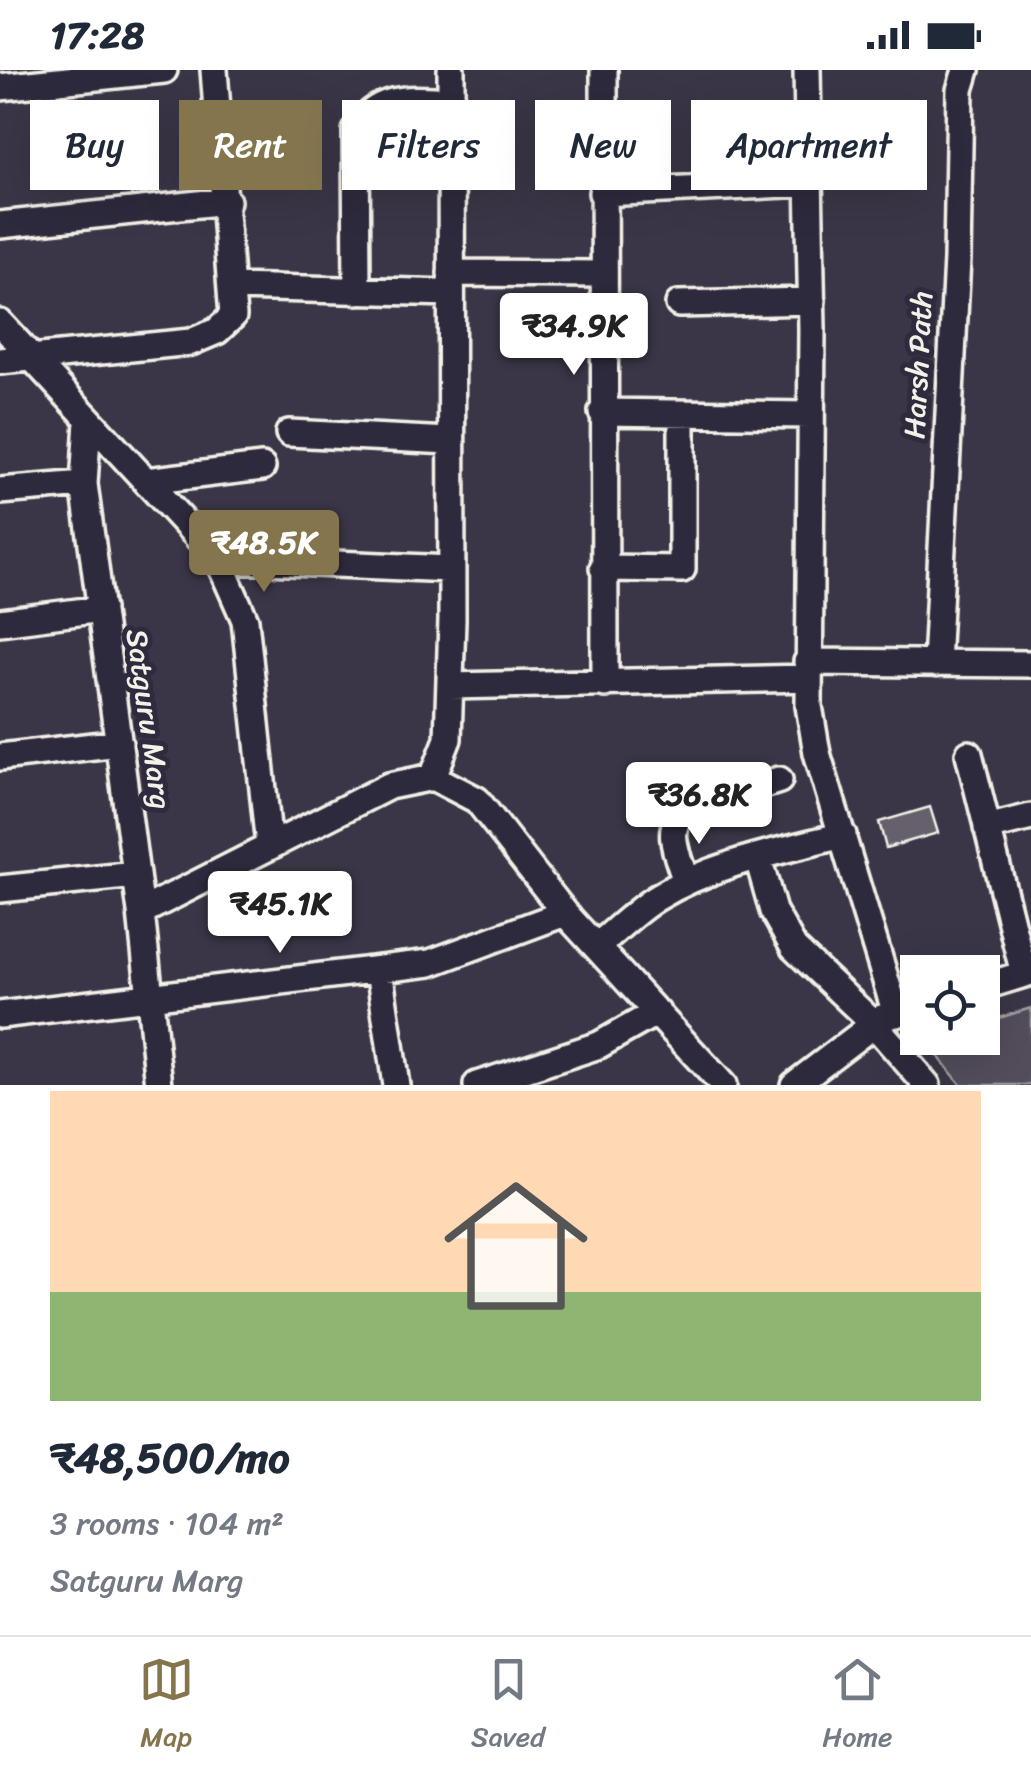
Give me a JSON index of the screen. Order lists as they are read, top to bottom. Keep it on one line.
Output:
{"streets":{"street":["Harsh Path","Satguru Marg"]},"page":{"status":"17:28","chip":["Buy","Rent","Filters","New","Apartment"],"price":["₹34.9K","₹48.5K","₹36.8K","₹45.1K"],"list":[{"name":"₹48,500/mo","note":"3 rooms · 104 m² · Satguru Marg"}],"tabs":["Map","Saved","Home"]}}
